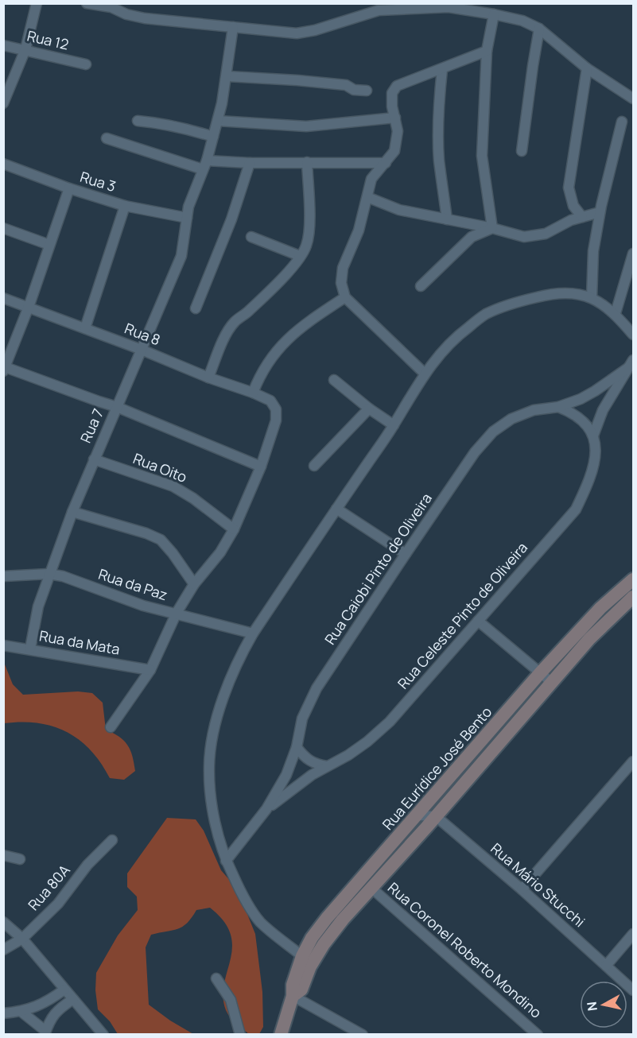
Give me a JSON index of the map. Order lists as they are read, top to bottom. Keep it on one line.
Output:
{"streets":{"street":["Rua 12","Rua 3","Rua 8","Rua 7","Rua Oito","Rua Caiobi Pinto de Oliveira","Rua da Paz","Rua Celeste Pinto de Oliveira","Rua da Mata","Rua Eurídice José Bento","Rua Mário Stucchi","Rua 80A","Rua Coronel Roberto Mondino"]},"crossings":[["Rua 3","Rua 7"],["Rua 8","Rua 7"],["Rua 7","Rua Oito"],["Rua 7","Rua da Paz"],["Rua 7","Rua da Mata"],["Rua Caiobi Pinto de Oliveira","Rua Celeste Pinto de Oliveira"],["Rua Eurídice José Bento","Rua Mário Stucchi"],["Rua Eurídice José Bento","Rua Coronel Roberto Mondino"]],"north":"left"}
